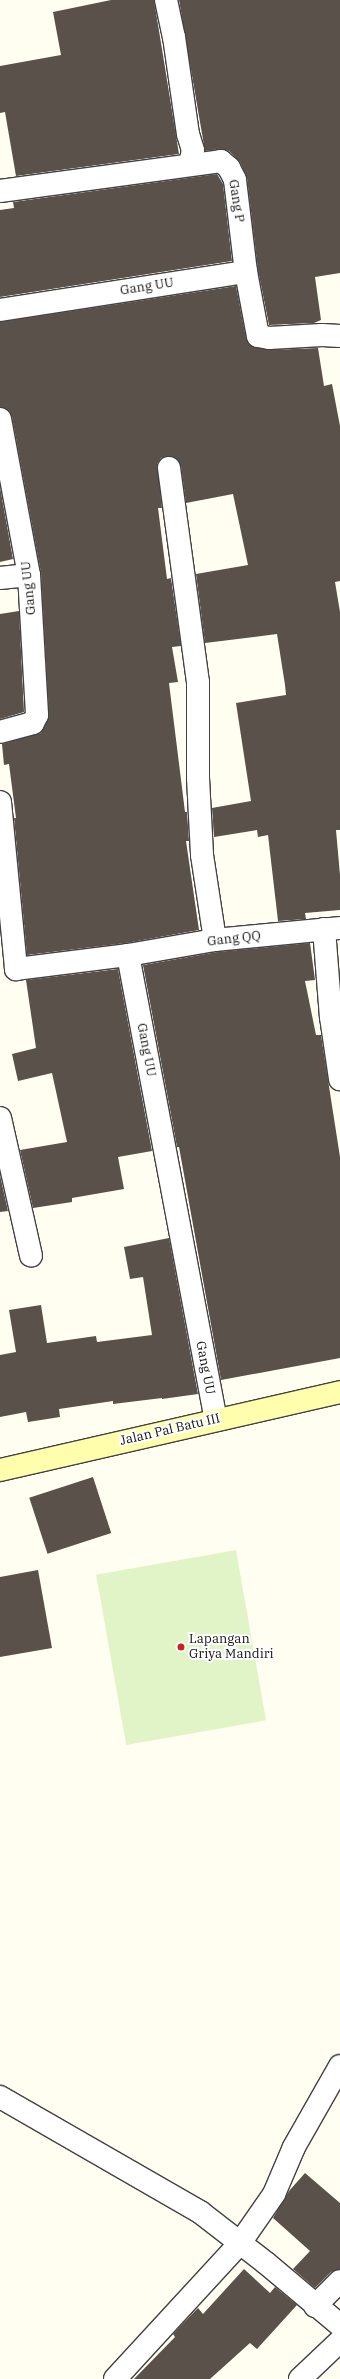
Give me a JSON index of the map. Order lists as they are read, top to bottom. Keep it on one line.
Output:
{"streets":{"street":["Gang P","Gang UU","Gang QQ","Jalan Pal Batu III"]},"crossings":[["Gang P","Gang UU"],["Gang UU","Gang QQ"],["Gang UU","Jalan Pal Batu III"]],"places":["Lapangan Griya Mandiri"]}
